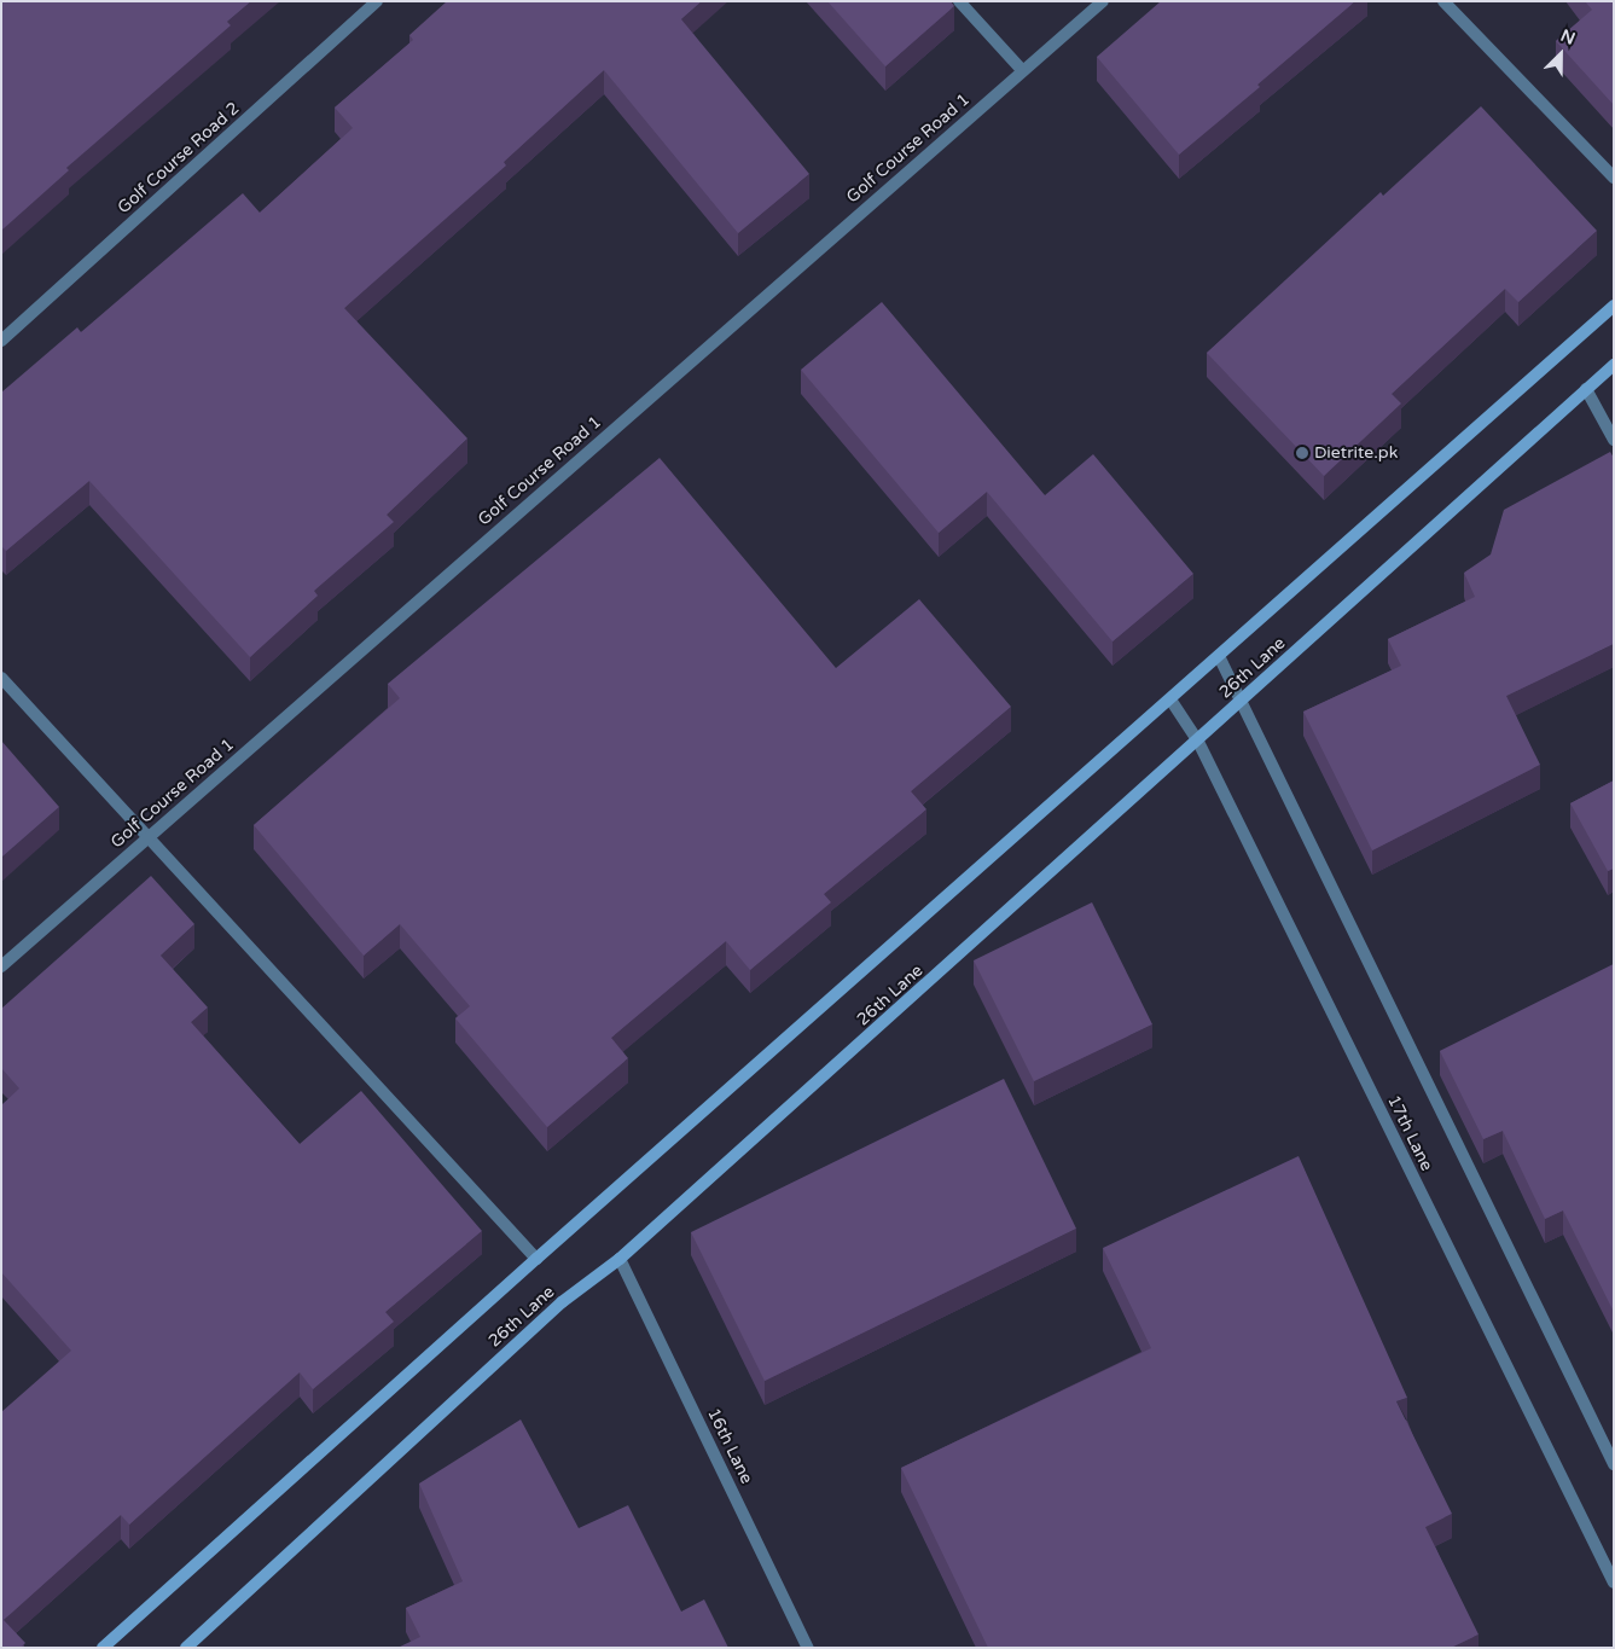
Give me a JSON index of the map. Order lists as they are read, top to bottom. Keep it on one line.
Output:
{"streets":{"street":["Golf Course Road 1","Golf Course Road 2","26th Lane","17th Lane","16th Lane"]},"crossings":[["26th Lane","17th Lane"],["26th Lane","16th Lane"]],"places":["Dietrite.pk"],"north":"top right"}
